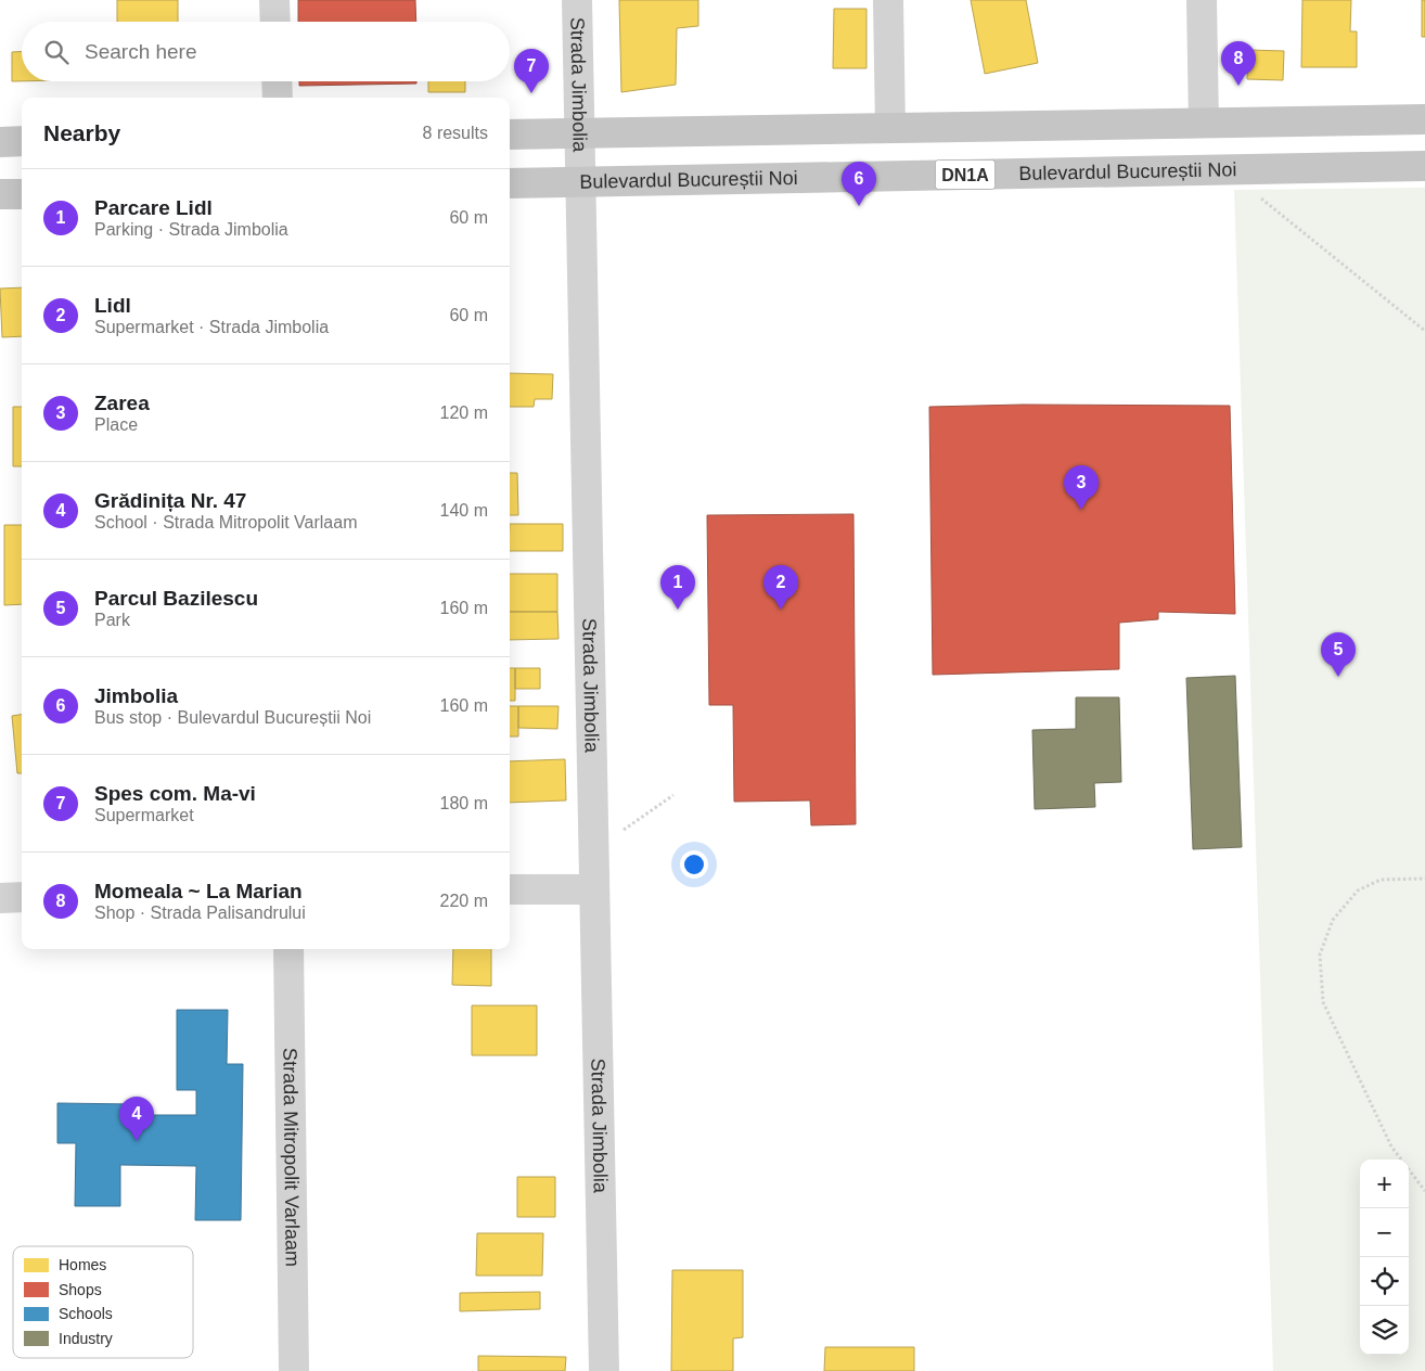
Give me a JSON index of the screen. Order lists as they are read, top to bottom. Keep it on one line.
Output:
{"streets":{"main road":["Bulevardul Bucureștii Noi","DN1A"],"street":["Strada Jimbolia","Strada Mitropolit Varlaam"]},"crossings":[["Strada Jimbolia","Bulevardul Bucureștii Noi"]],"legend":["Homes","Shops","Schools","Industry"],"page":{"search":"Search here","pins":["8","7","6","3","1","2","5","4"],"heading":["Nearby","8 results"],"list":[{"mark":"1","name":"Parcare Lidl","note":"Parking · Strada Jimbolia","value":"60 m"},{"mark":"2","name":"Lidl","note":"Supermarket · Strada Jimbolia","value":"60 m"},{"mark":"3","name":"Zarea","note":"Place","value":"120 m"},{"mark":"4","name":"Grădinița Nr. 47","note":"School · Strada Mitropolit Varlaam","value":"140 m"},{"mark":"5","name":"Parcul Bazilescu","note":"Park","value":"160 m"},{"mark":"6","name":"Jimbolia","note":"Bus stop · Bulevardul Bucureștii Noi","value":"160 m"},{"mark":"7","name":"Spes com. Ma-vi","note":"Supermarket","value":"180 m"},{"mark":"8","name":"Momeala ~ La Marian","note":"Shop · Strada Palisandrului","value":"220 m"}],"map_buttons":["+","−"]}}
